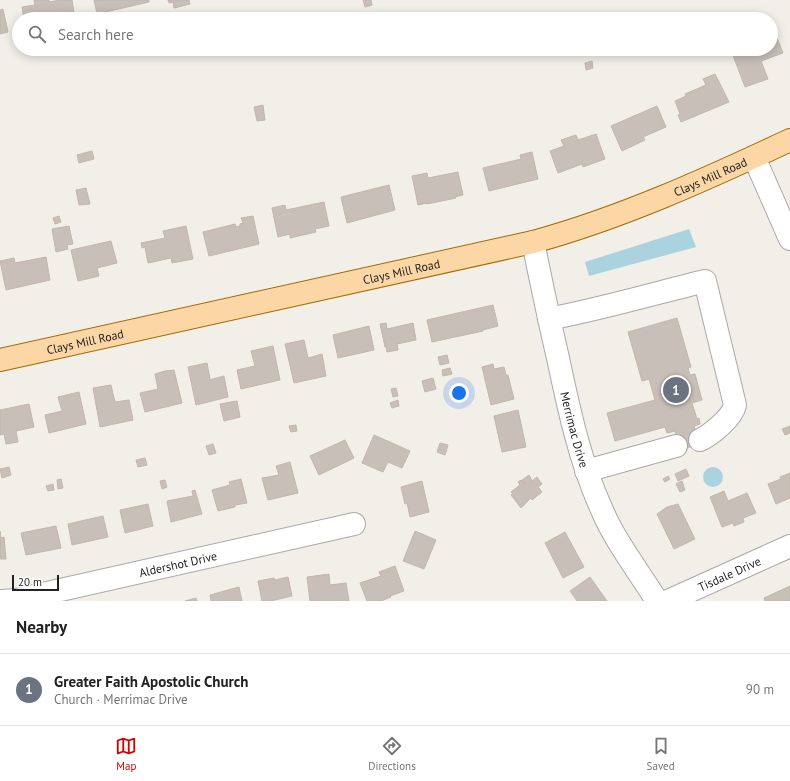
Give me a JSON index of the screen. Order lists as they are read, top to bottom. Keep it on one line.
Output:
{"streets":{"main road":["Clays Mill Road"],"street":["Merrimac Drive","Aldershot Drive","Tisdale Drive"]},"crossings":[["Clays Mill Road","Merrimac Drive"]],"scale_bar":"20 m","page":{"search":"Search here","pins":"1","scale":"20 m","heading":"Nearby","list":[{"mark":"1","name":"Greater Faith Apostolic Church","note":"Church · Merrimac Drive","value":"90 m"}],"nav":["Map","Directions","Saved"]}}
